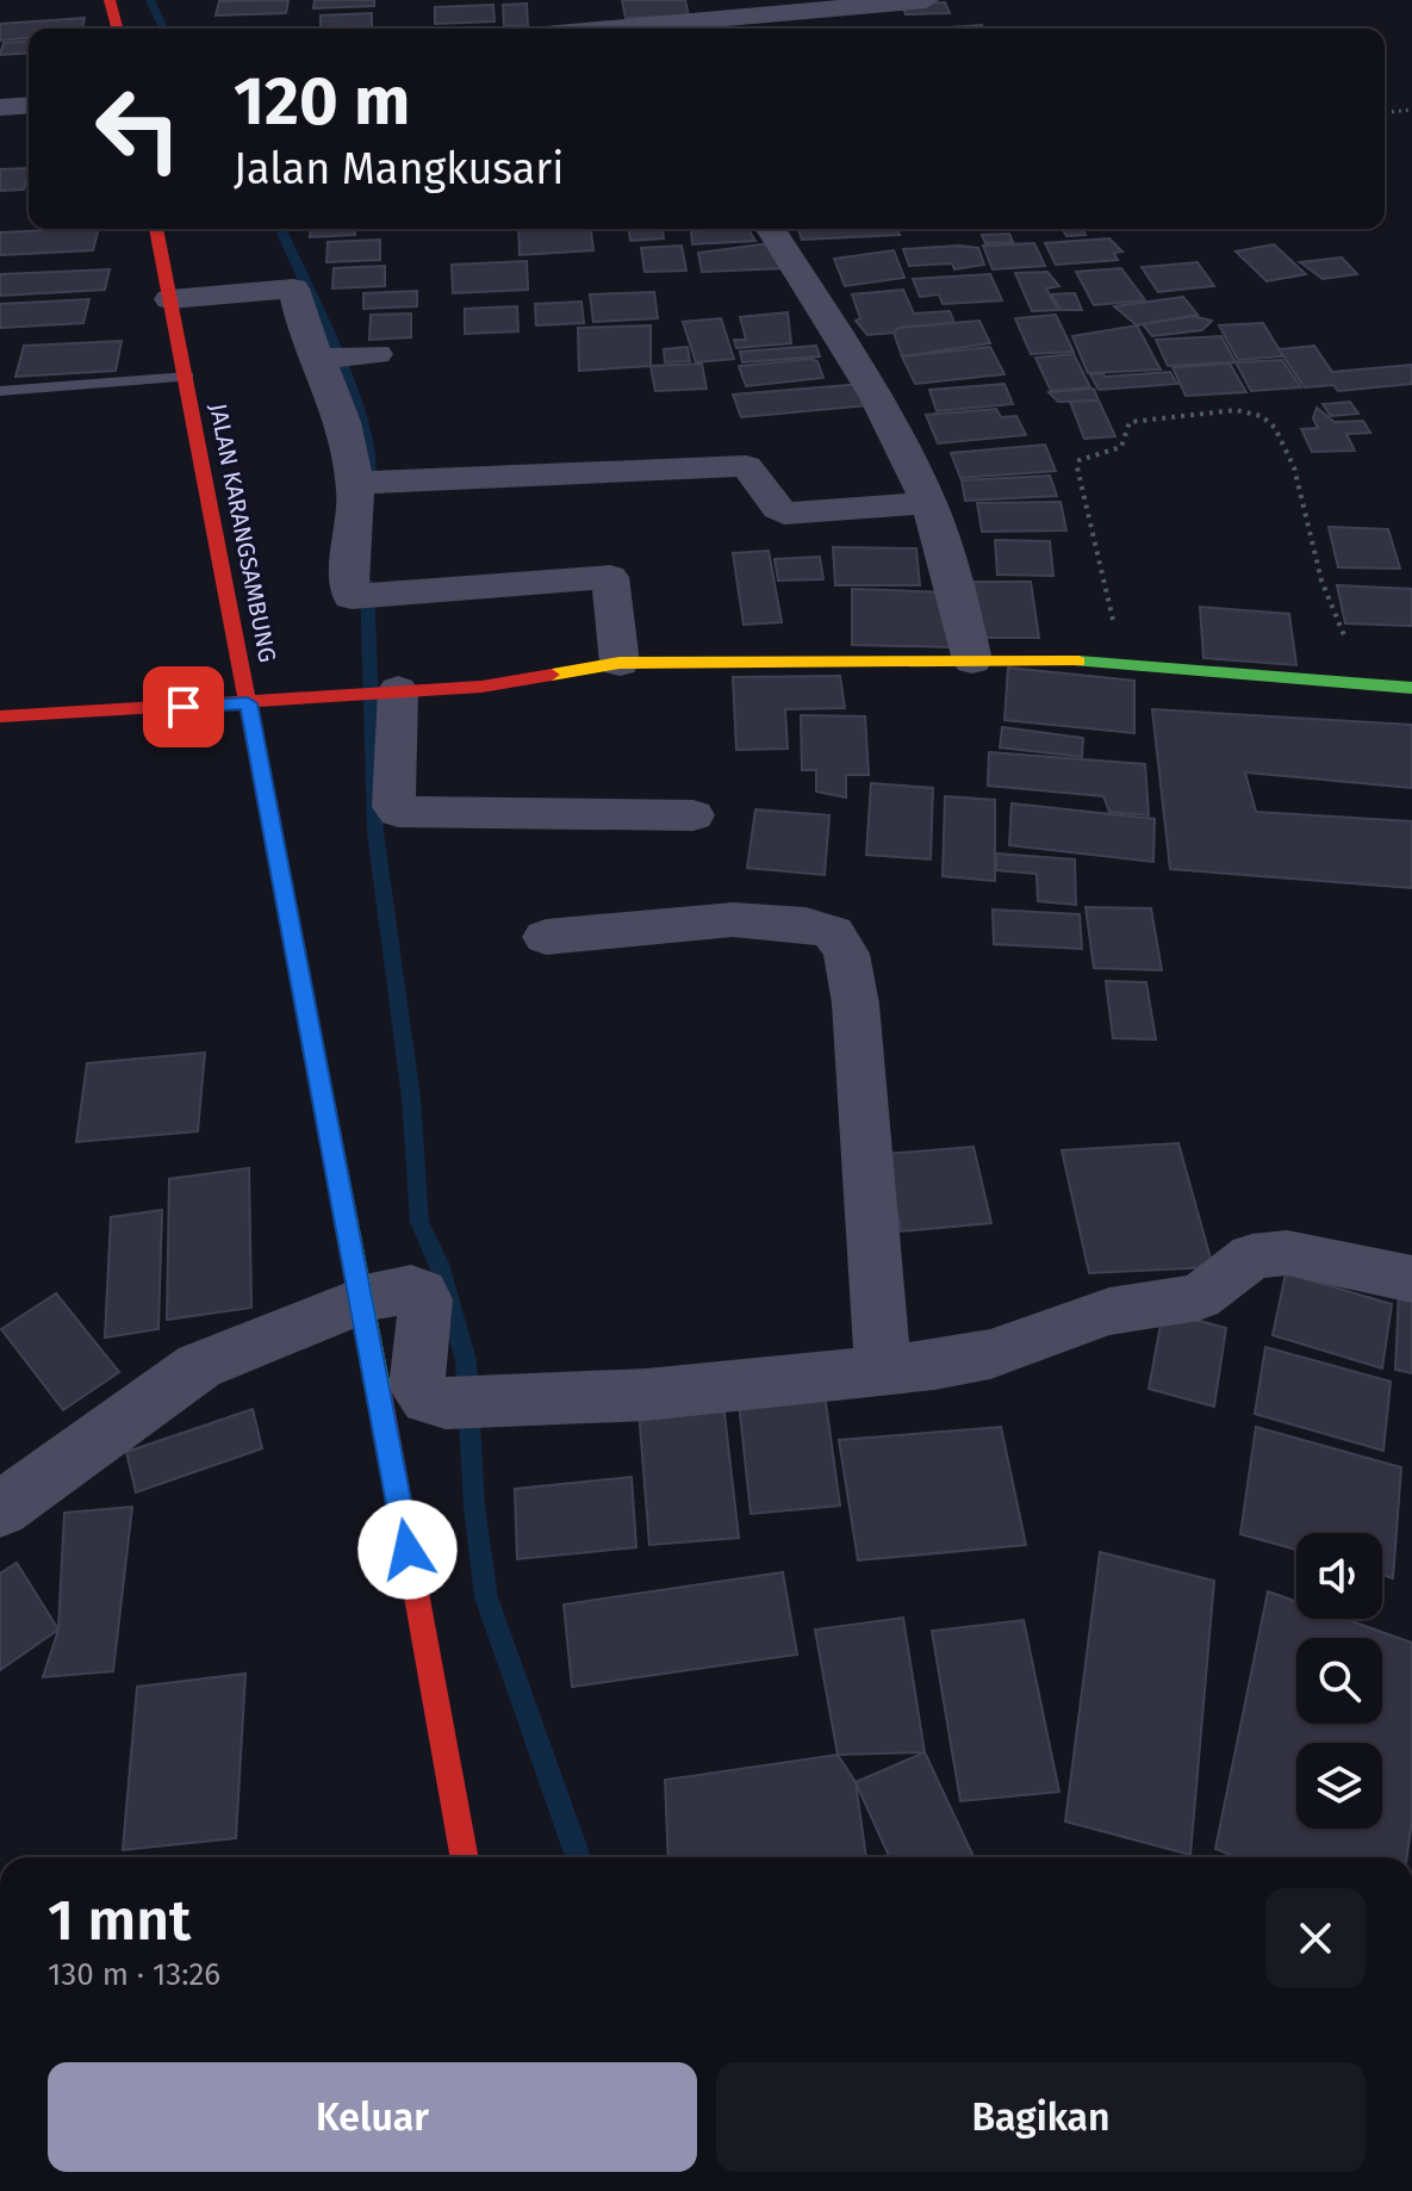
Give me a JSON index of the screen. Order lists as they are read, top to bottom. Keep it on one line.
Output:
{"streets":{"main road":["JALAN KARANGSAMBUNG"]},"page":{"turn":["120 m","Jalan Mangkusari"],"heading":["1 mnt","130 m · 13:26"],"buttons":["Keluar","Bagikan"]}}
